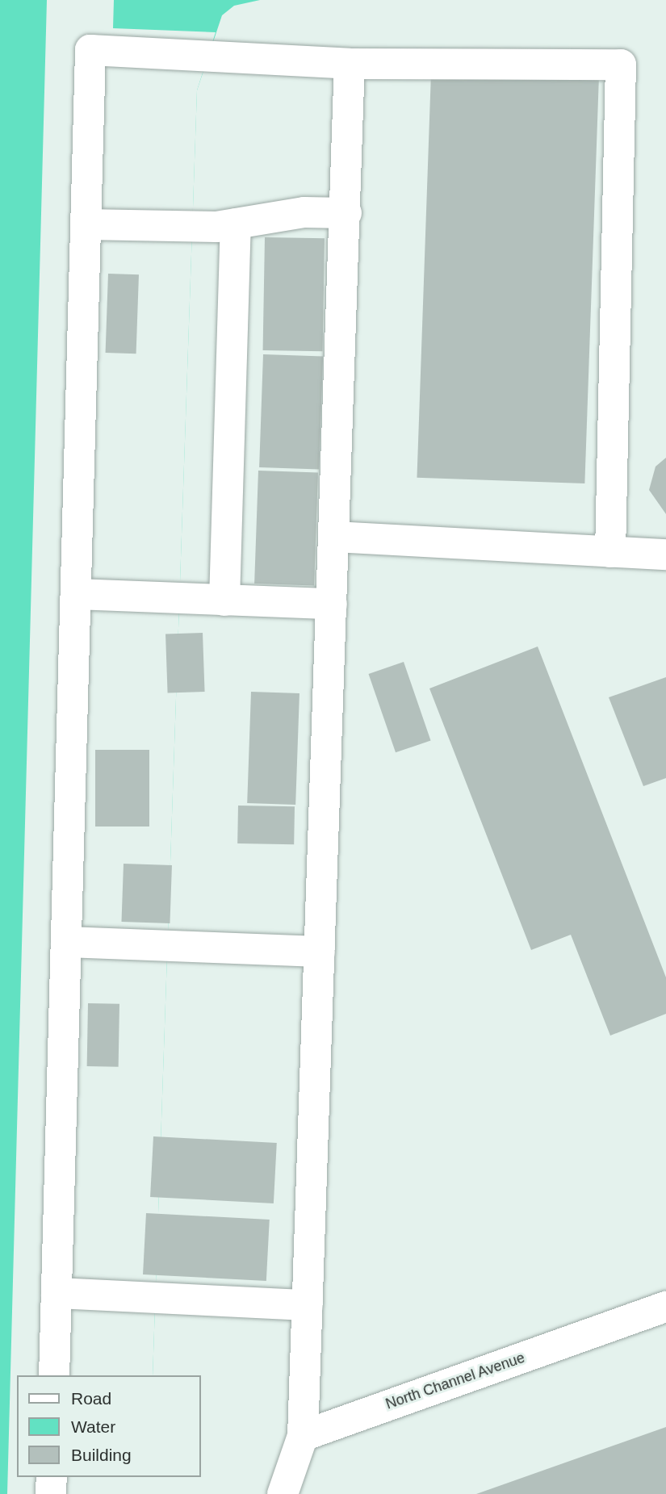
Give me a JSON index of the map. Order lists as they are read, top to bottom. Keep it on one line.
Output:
{"streets":{"lane":["North Channel Avenue"]},"legend":["Road","Water","Building"]}
